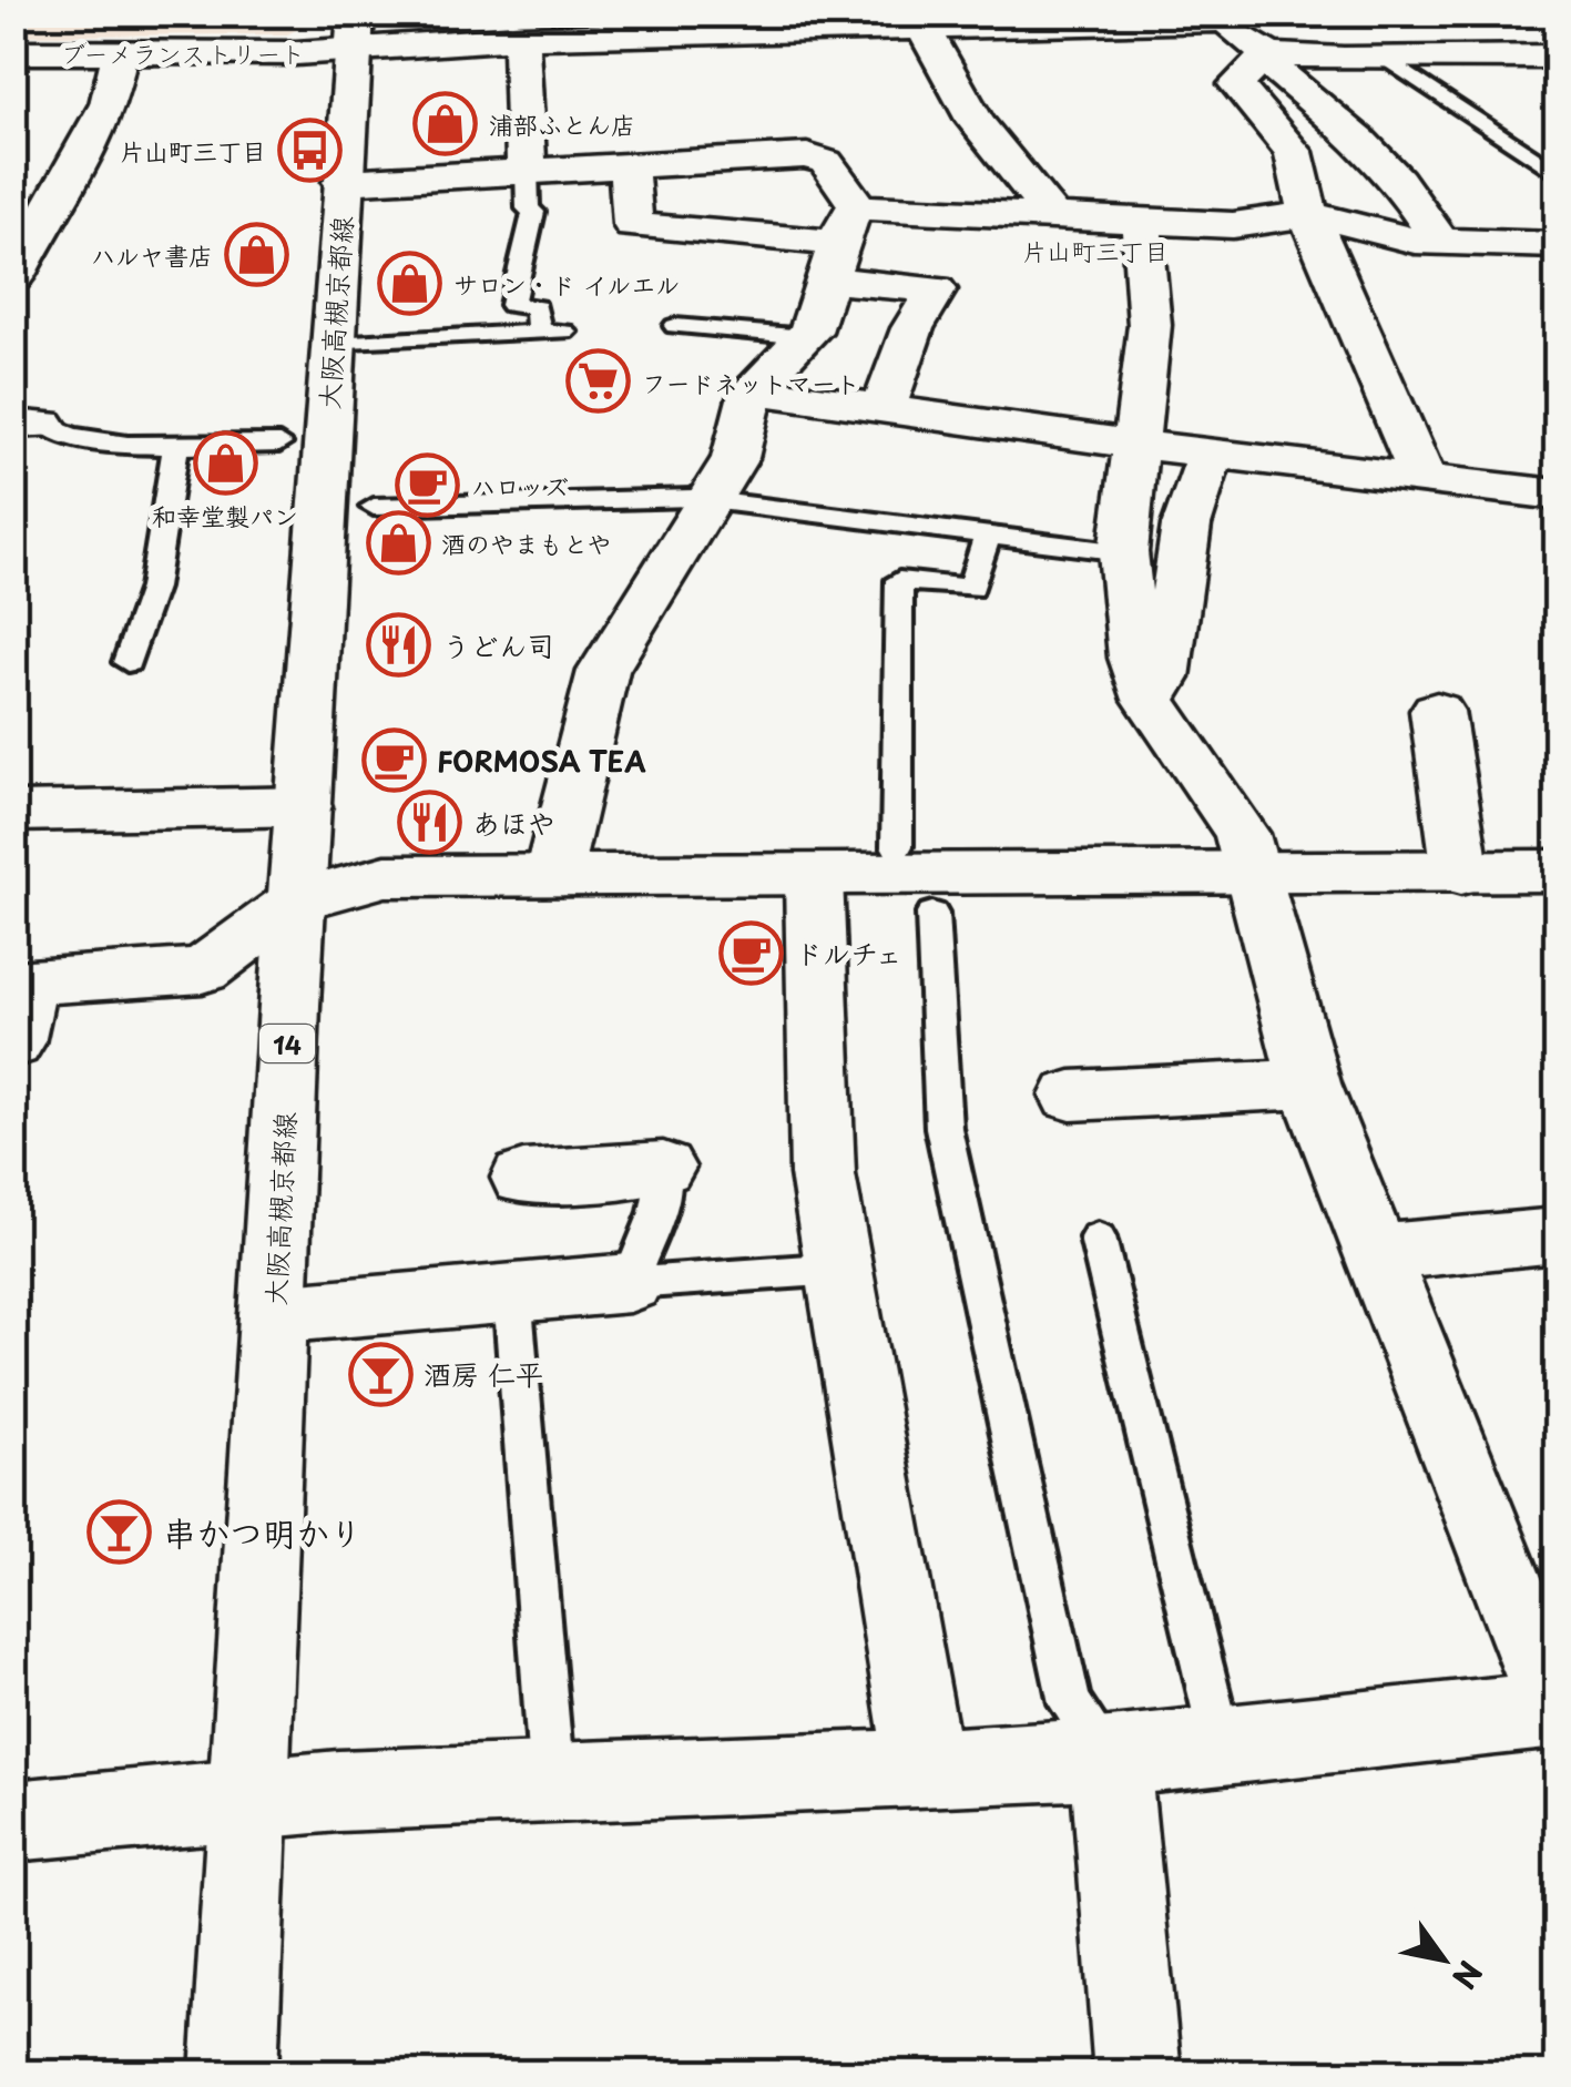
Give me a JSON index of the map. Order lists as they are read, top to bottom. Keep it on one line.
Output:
{"streets":{"street":["ブーメランストリート","大阪高槻京都線","14"]},"crossings":[["ブーメランストリート","大阪高槻京都線"]],"districts":["片山町三丁目"],"places":{"shop":["浦部ふとん店","ハルヤ書店","サロン・ド イルエル","和幸堂製パン","酒のやまもとや"],"bus stop":["片山町三丁目"],"supermarket":["フードネットマート"],"cafe":["ハロッズ","FORMOSA TEA","ドルチェ"],"restaurant":["うどん司","あほや"],"bar":["酒房 仁平","串かつ明かり"]},"north":"bottom right"}
